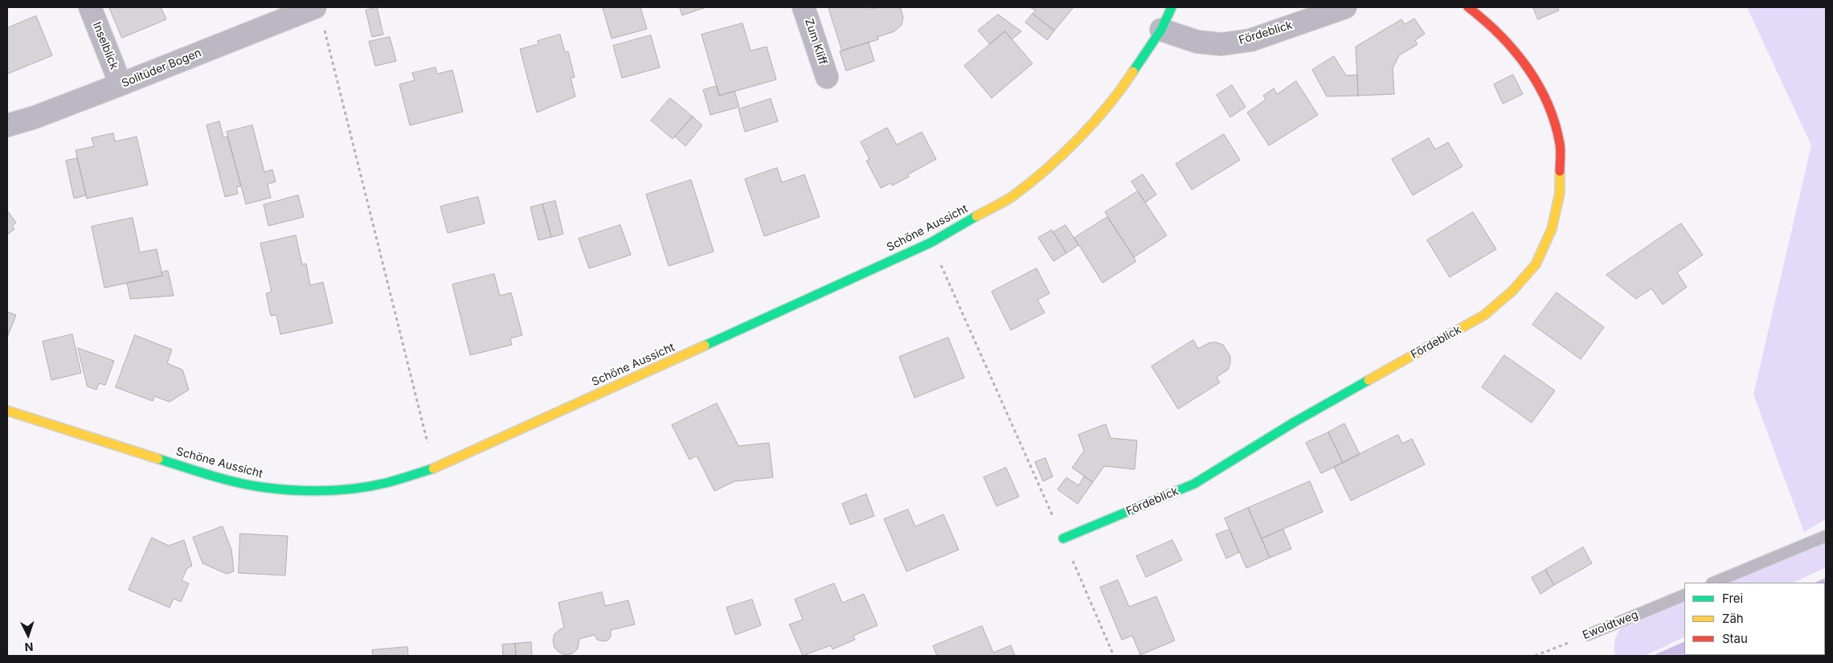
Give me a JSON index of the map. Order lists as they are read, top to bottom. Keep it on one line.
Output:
{"streets":{"street":["Fördeblick","Zum Kliff","Inselblick","Solitüder Bogen","Schöne Aussicht"],"lane":["Ewoldtweg"]},"crossings":[["Fördeblick","Schöne Aussicht"],["Inselblick","Solitüder Bogen"]],"legend":["Frei","Zäh","Stau"],"north":"bottom"}
